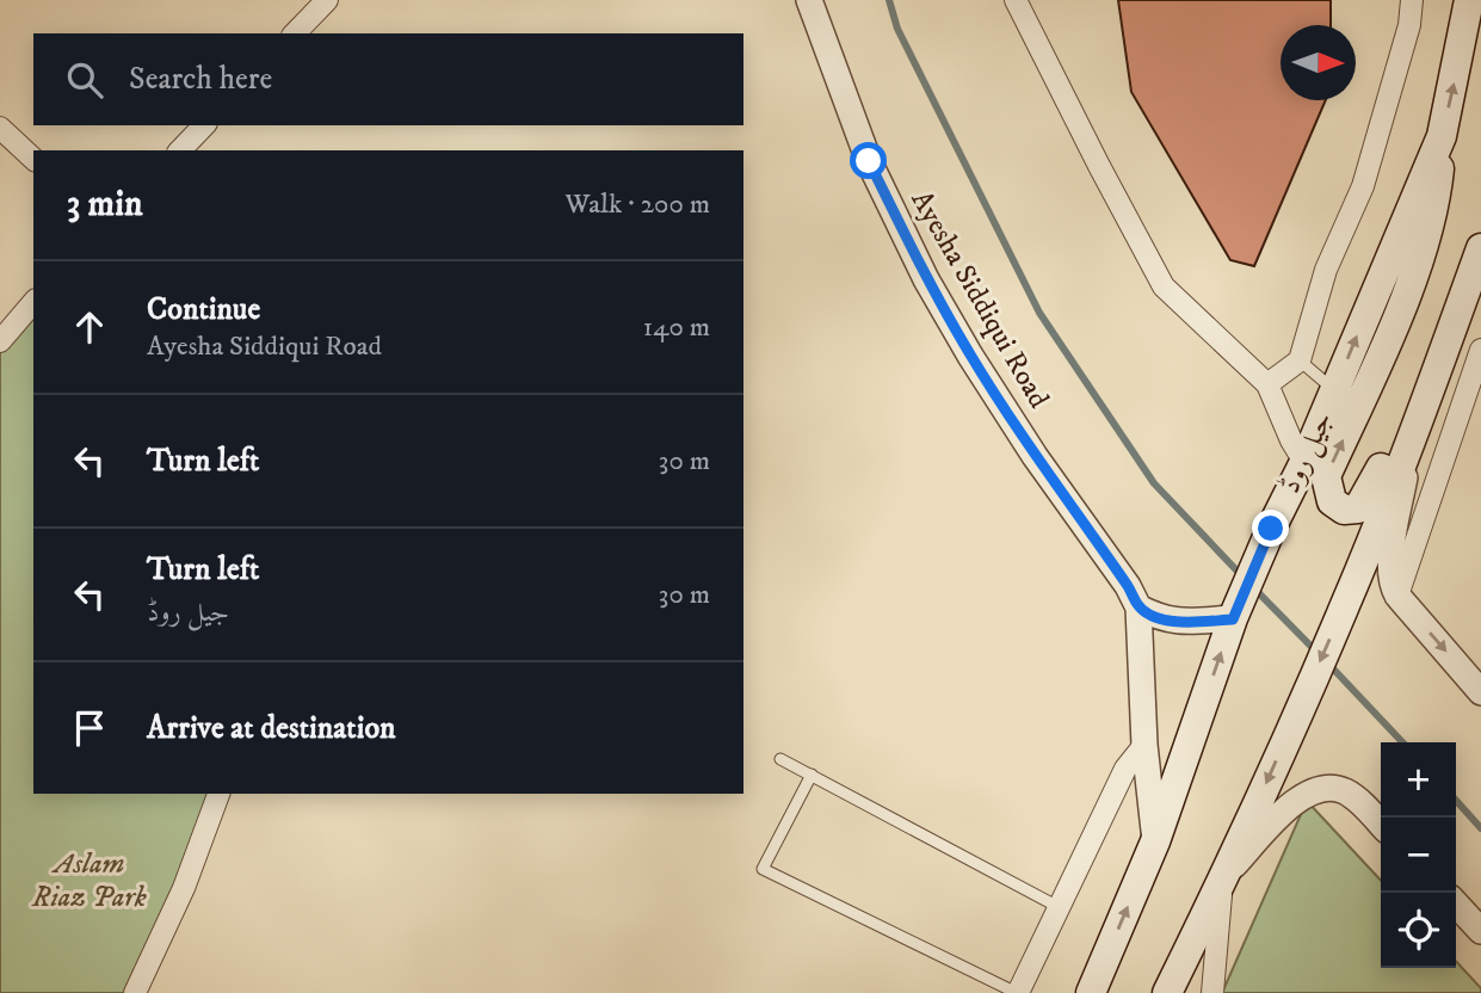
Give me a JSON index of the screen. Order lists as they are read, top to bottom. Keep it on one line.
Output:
{"streets":{"main road":["جیل روڈ"],"street":["Ayesha Siddiqui Road"]},"parks":["Aslam Riaz Park"],"north":"right","page":{"search":"Search here","heading":["3 min","Walk · 200 m"],"list":[["Continue","Ayesha Siddiqui Road","140 m"],["Turn left","30 m"],["Turn left","جیل روڈ","30 m"],"Arrive at destination"],"map_buttons":["+","−"]}}
